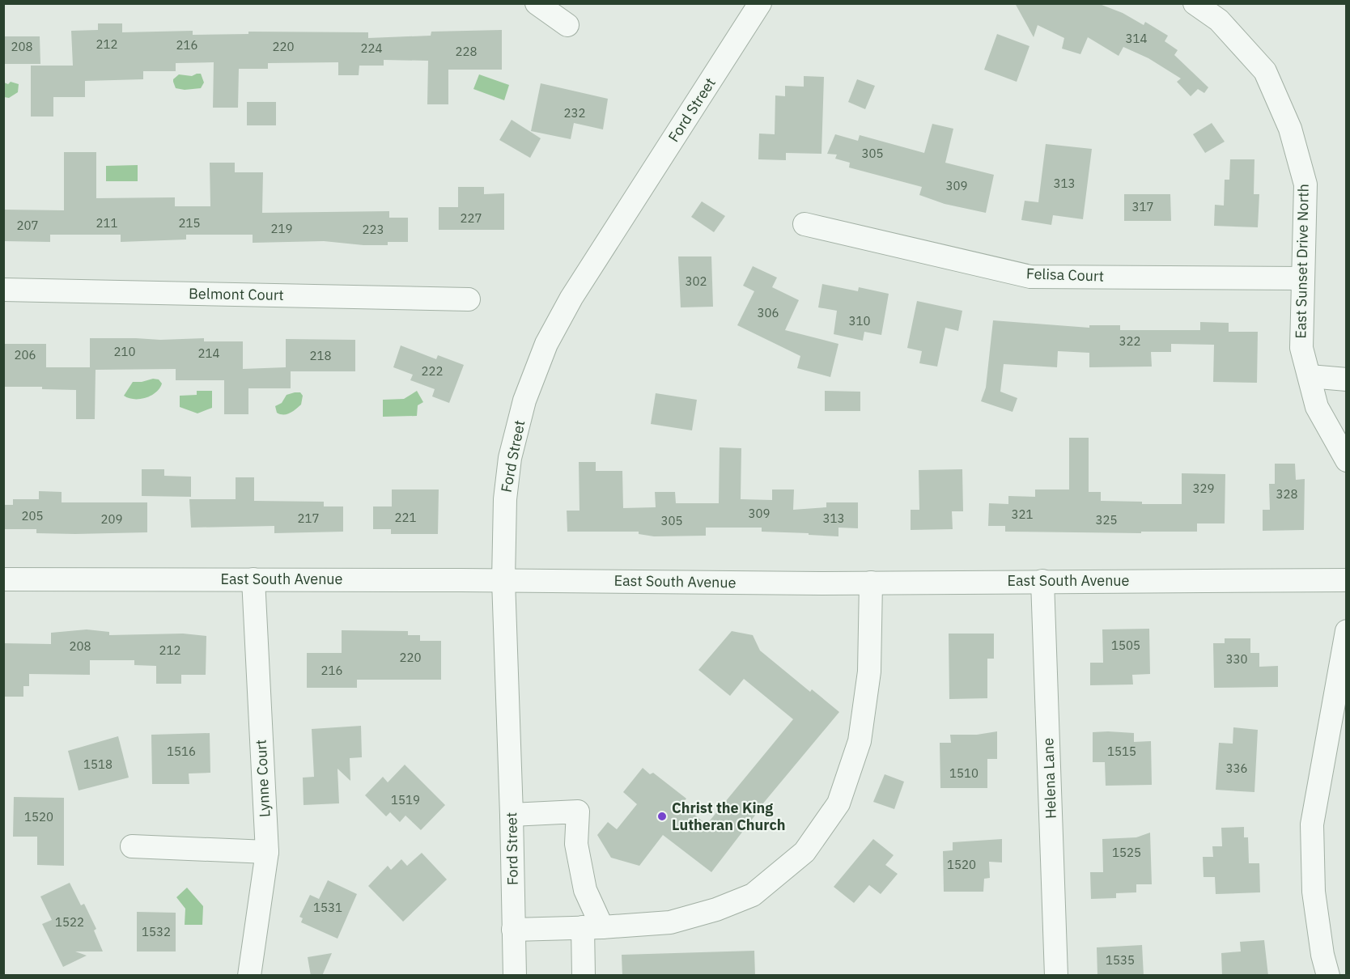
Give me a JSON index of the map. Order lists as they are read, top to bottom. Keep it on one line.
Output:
{"streets":{"street":["Ford Street","East Sunset Drive North","Felisa Court","Belmont Court","East South Avenue","Lynne Court","Helena Lane"]},"crossings":[["Ford Street","East South Avenue"],["East Sunset Drive North","Felisa Court"],["East South Avenue","Lynne Court"],["East South Avenue","Helena Lane"]],"places":["Christ the King Lutheran Church"],"house_numbers":["314","212","216","208","220","224","228","232","305","313","309","317","227","211","215","207","219","223","302","306","310","322","210","214","206","218","222","329","328","309","321","205","221","217","313","209","325","305","1505","208","212","220","330","216","1516","1515","1518","336","1510","1519","1520","1525","1520","1531","1522","1532","1535"]}
